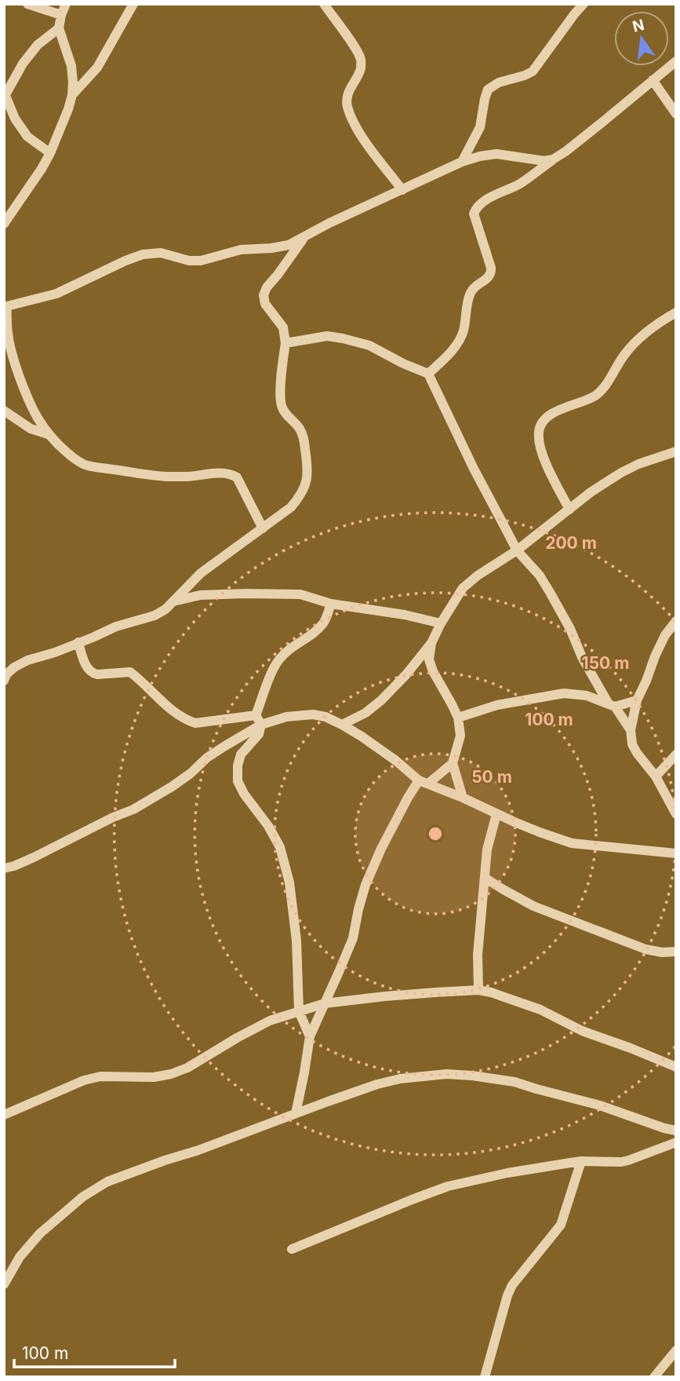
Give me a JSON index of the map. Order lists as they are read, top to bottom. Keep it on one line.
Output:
{"scale_bar":"100 m","north":"top","rings":["200 m","150 m","100 m","50 m"]}
